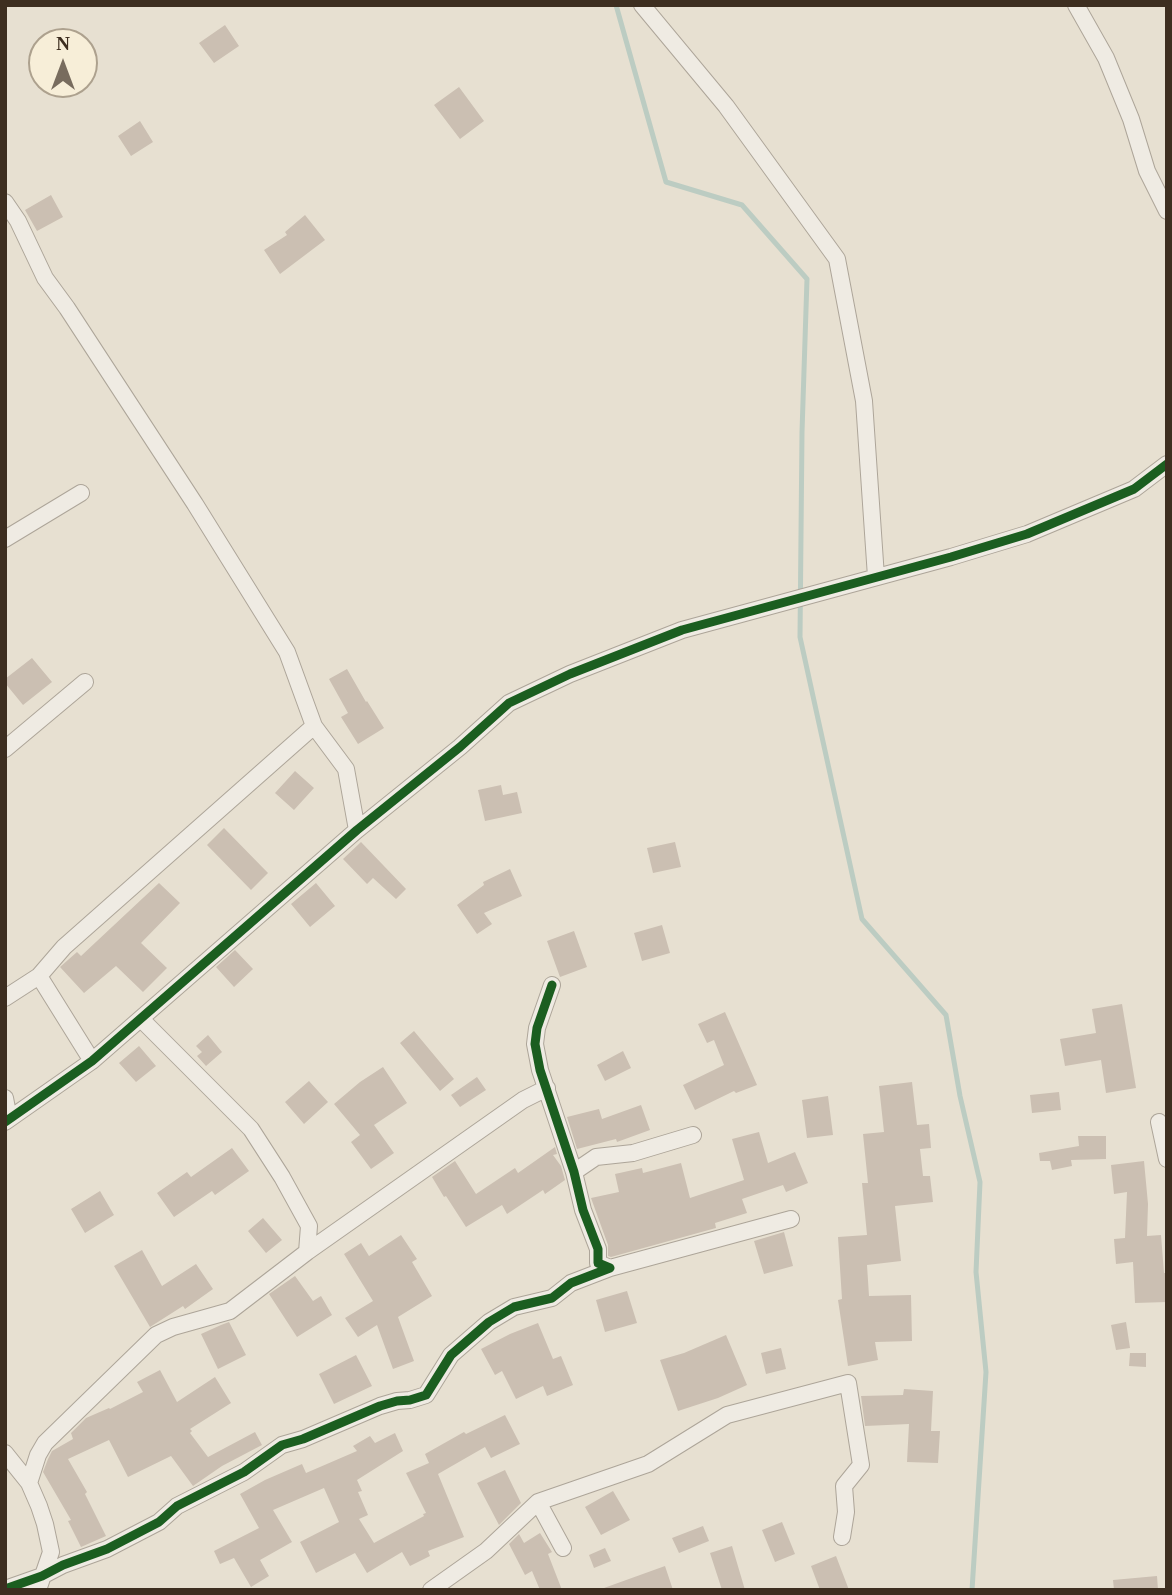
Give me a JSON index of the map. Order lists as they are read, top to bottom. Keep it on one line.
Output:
{"north":"top"}
